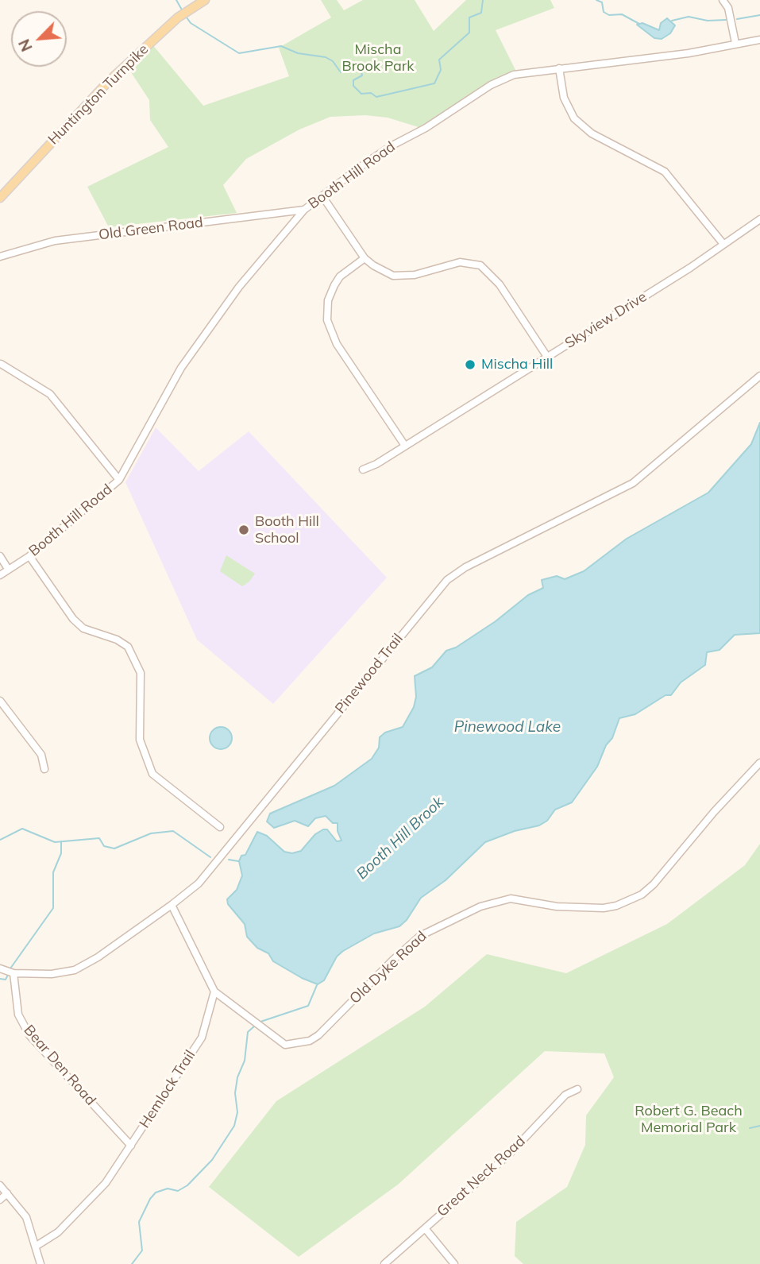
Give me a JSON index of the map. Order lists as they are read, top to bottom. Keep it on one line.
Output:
{"streets":{"main road":["Huntington Turnpike"],"street":["Booth Hill Road","Old Green Road","Skyview Drive","Pinewood Trail","Old Dyke Road","Bear Den Road","Hemlock Trail","Great Neck Road"]},"crossings":[["Booth Hill Road","Old Green Road"],["Pinewood Trail","Bear Den Road"],["Old Dyke Road","Hemlock Trail"],["Bear Den Road","Hemlock Trail"]],"water":["Pinewood Lake","Booth Hill Brook"],"parks":["Mischa Brook Park","Robert G. Beach Memorial Park"],"places":["Mischa Hill","Booth Hill School"],"north":"bottom left"}
